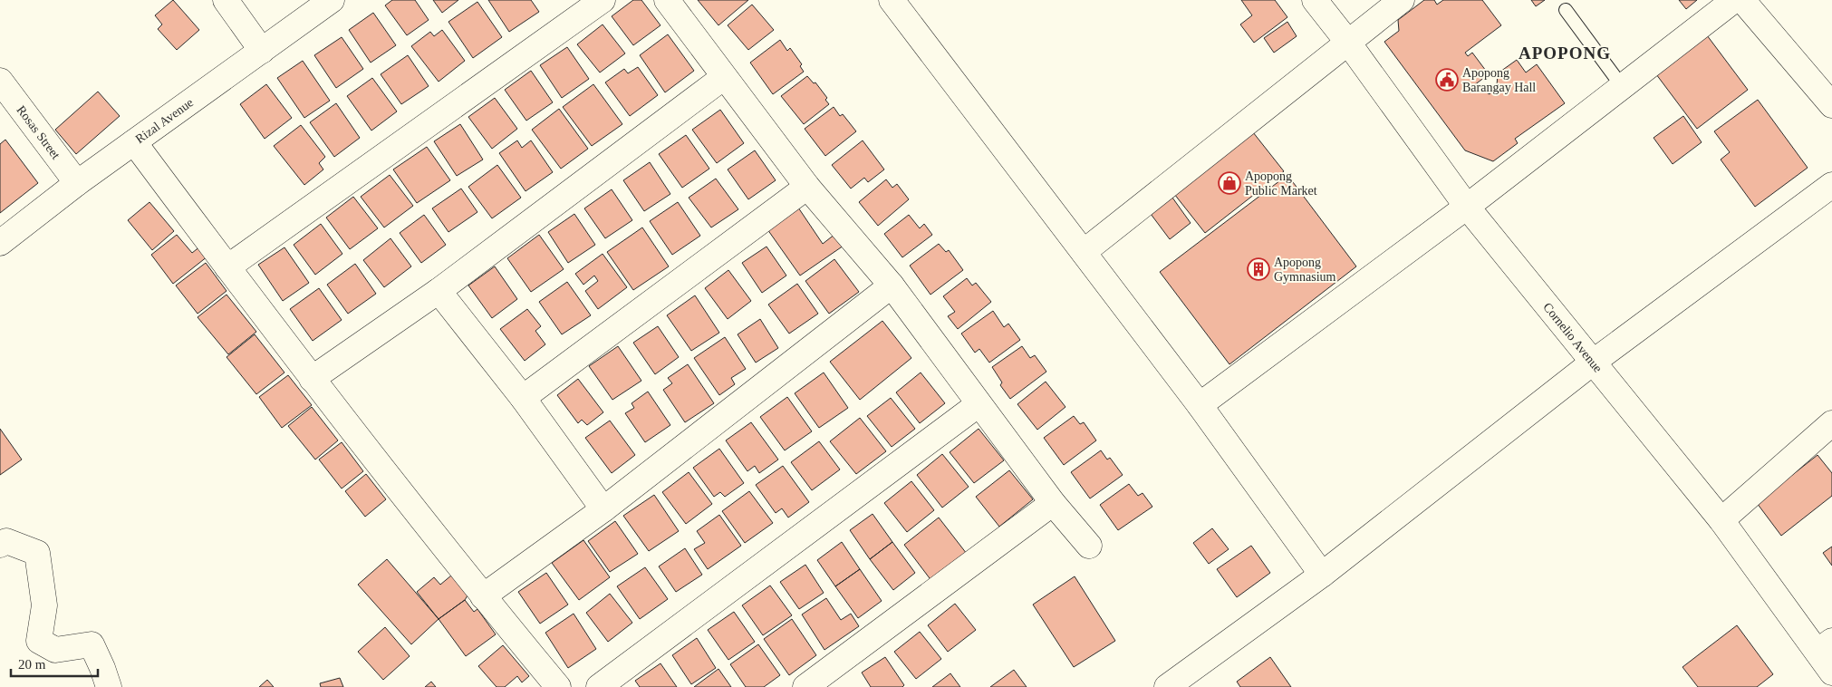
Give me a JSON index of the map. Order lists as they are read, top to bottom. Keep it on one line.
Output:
{"streets":{"street":["Rizal Avenue","Rosas Street","Cornelio Avenue"]},"crossings":[["Rizal Avenue","Rosas Street"]],"districts":["APOPONG"],"places":{"public building":["Apopong Barangay Hall"],"shop":["Apopong Public Market"],"building":["Apopong Gymnasium"]},"scale_bar":"20 m"}
